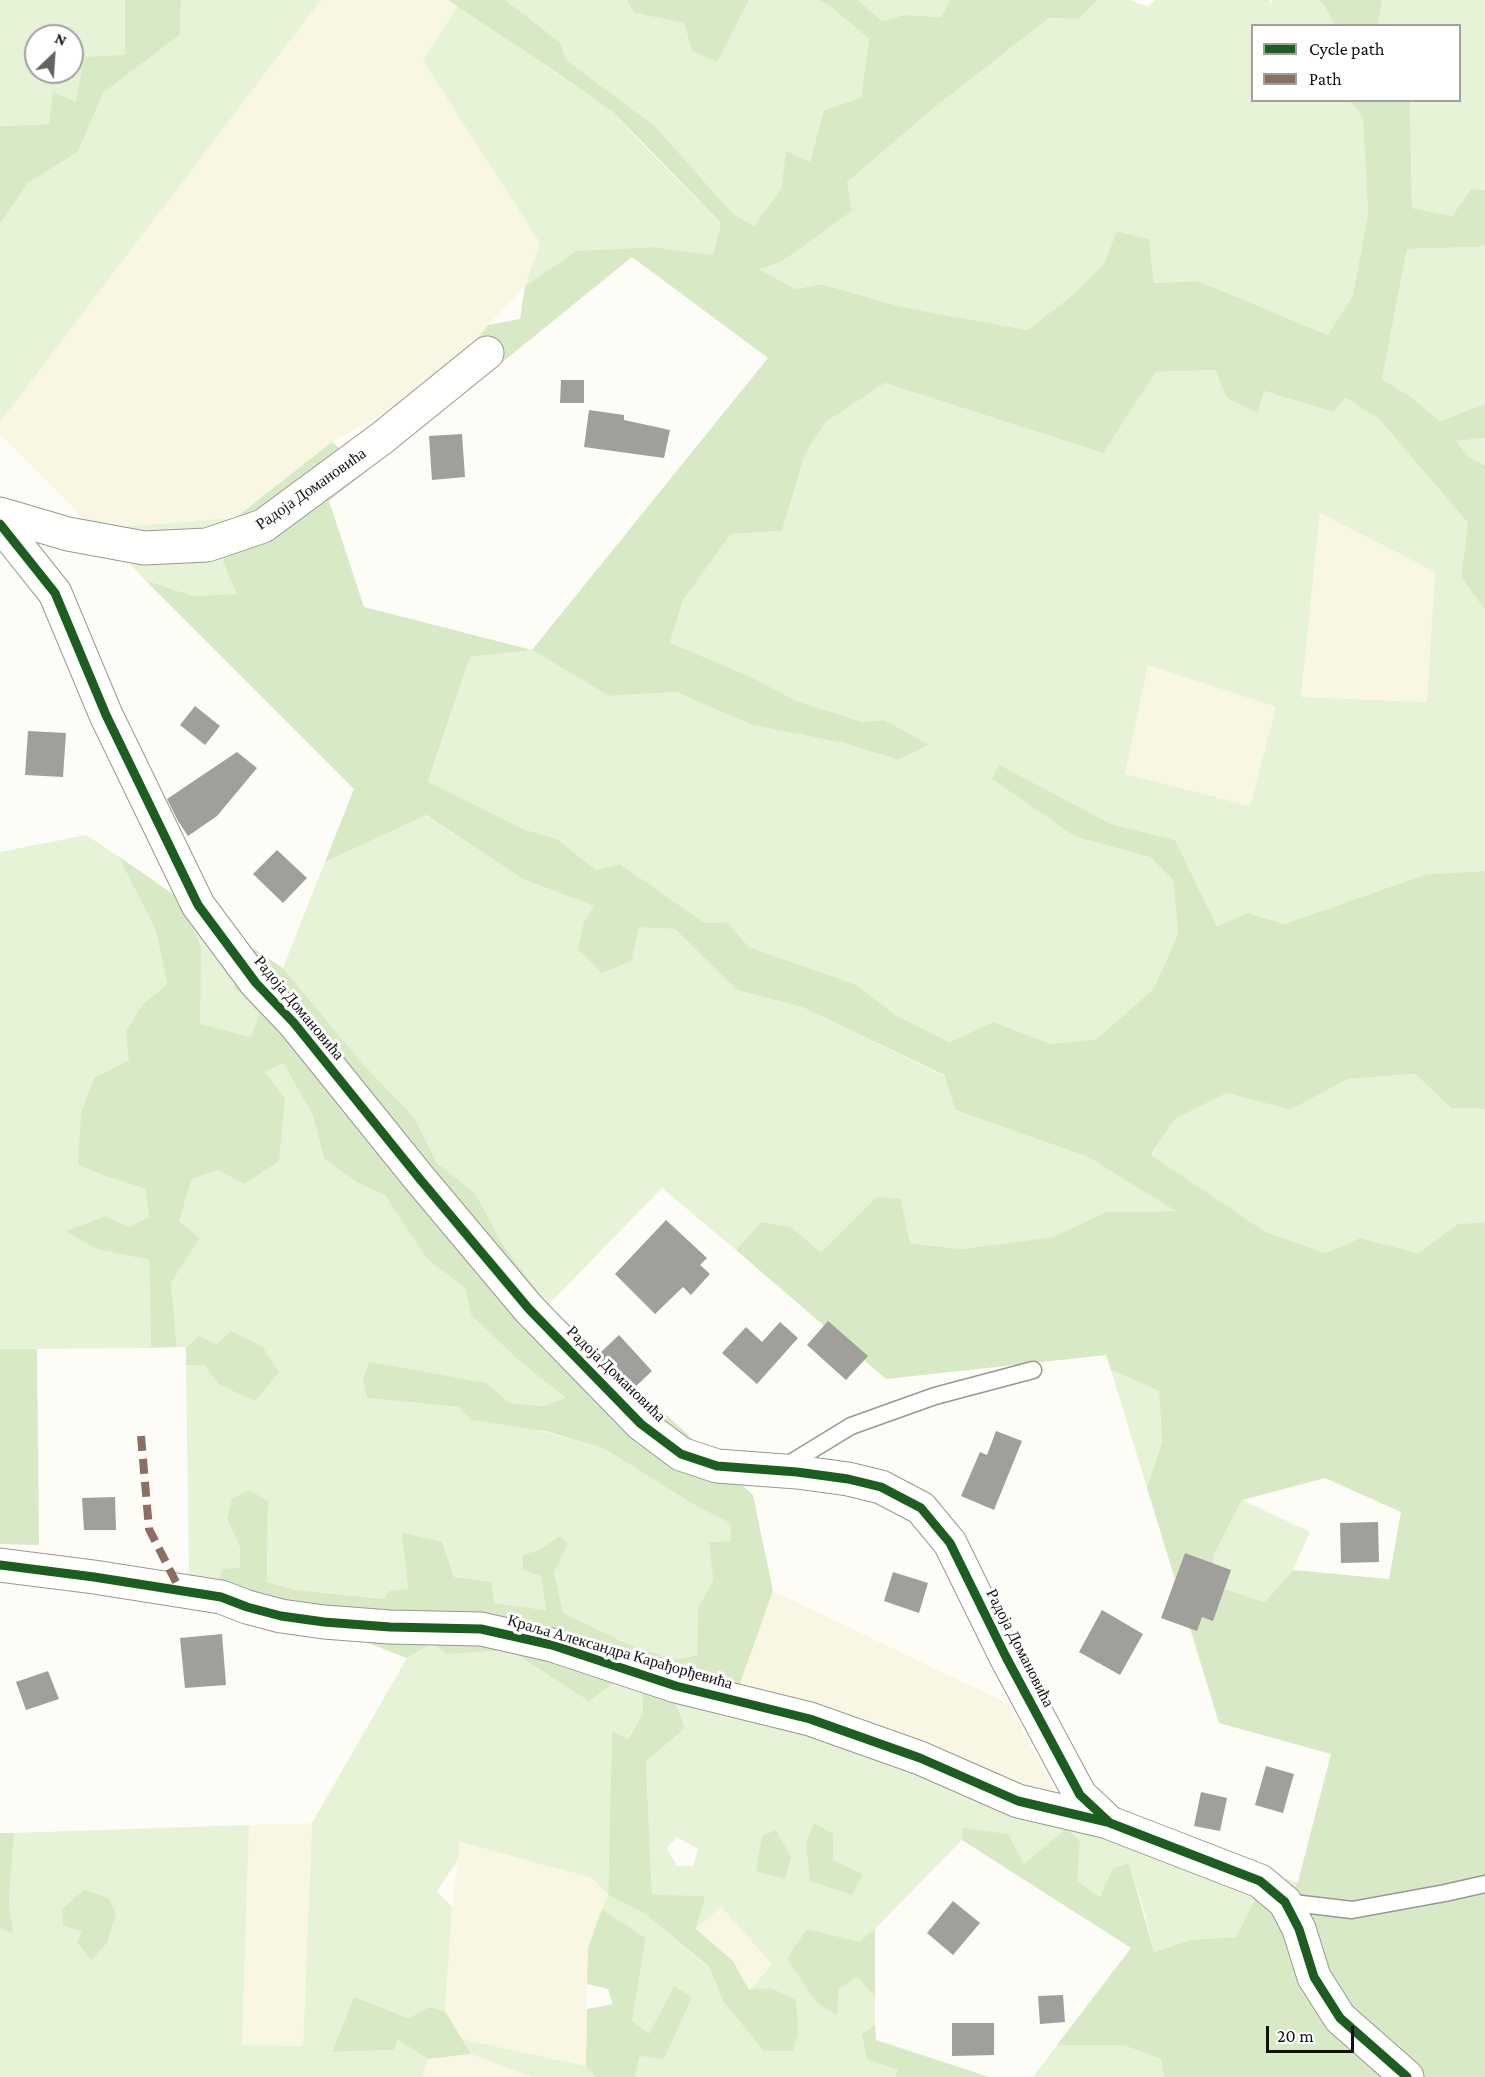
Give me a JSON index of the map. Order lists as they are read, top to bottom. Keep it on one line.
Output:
{"streets":{"street":["Радоја Домановића","Краља Александра Карађорђевића"]},"crossings":[["Радоја Домановића","Краља Александра Карађорђевића"]],"legend":["Cycle path","Path"],"scale_bar":"20 m","north":"top right"}
